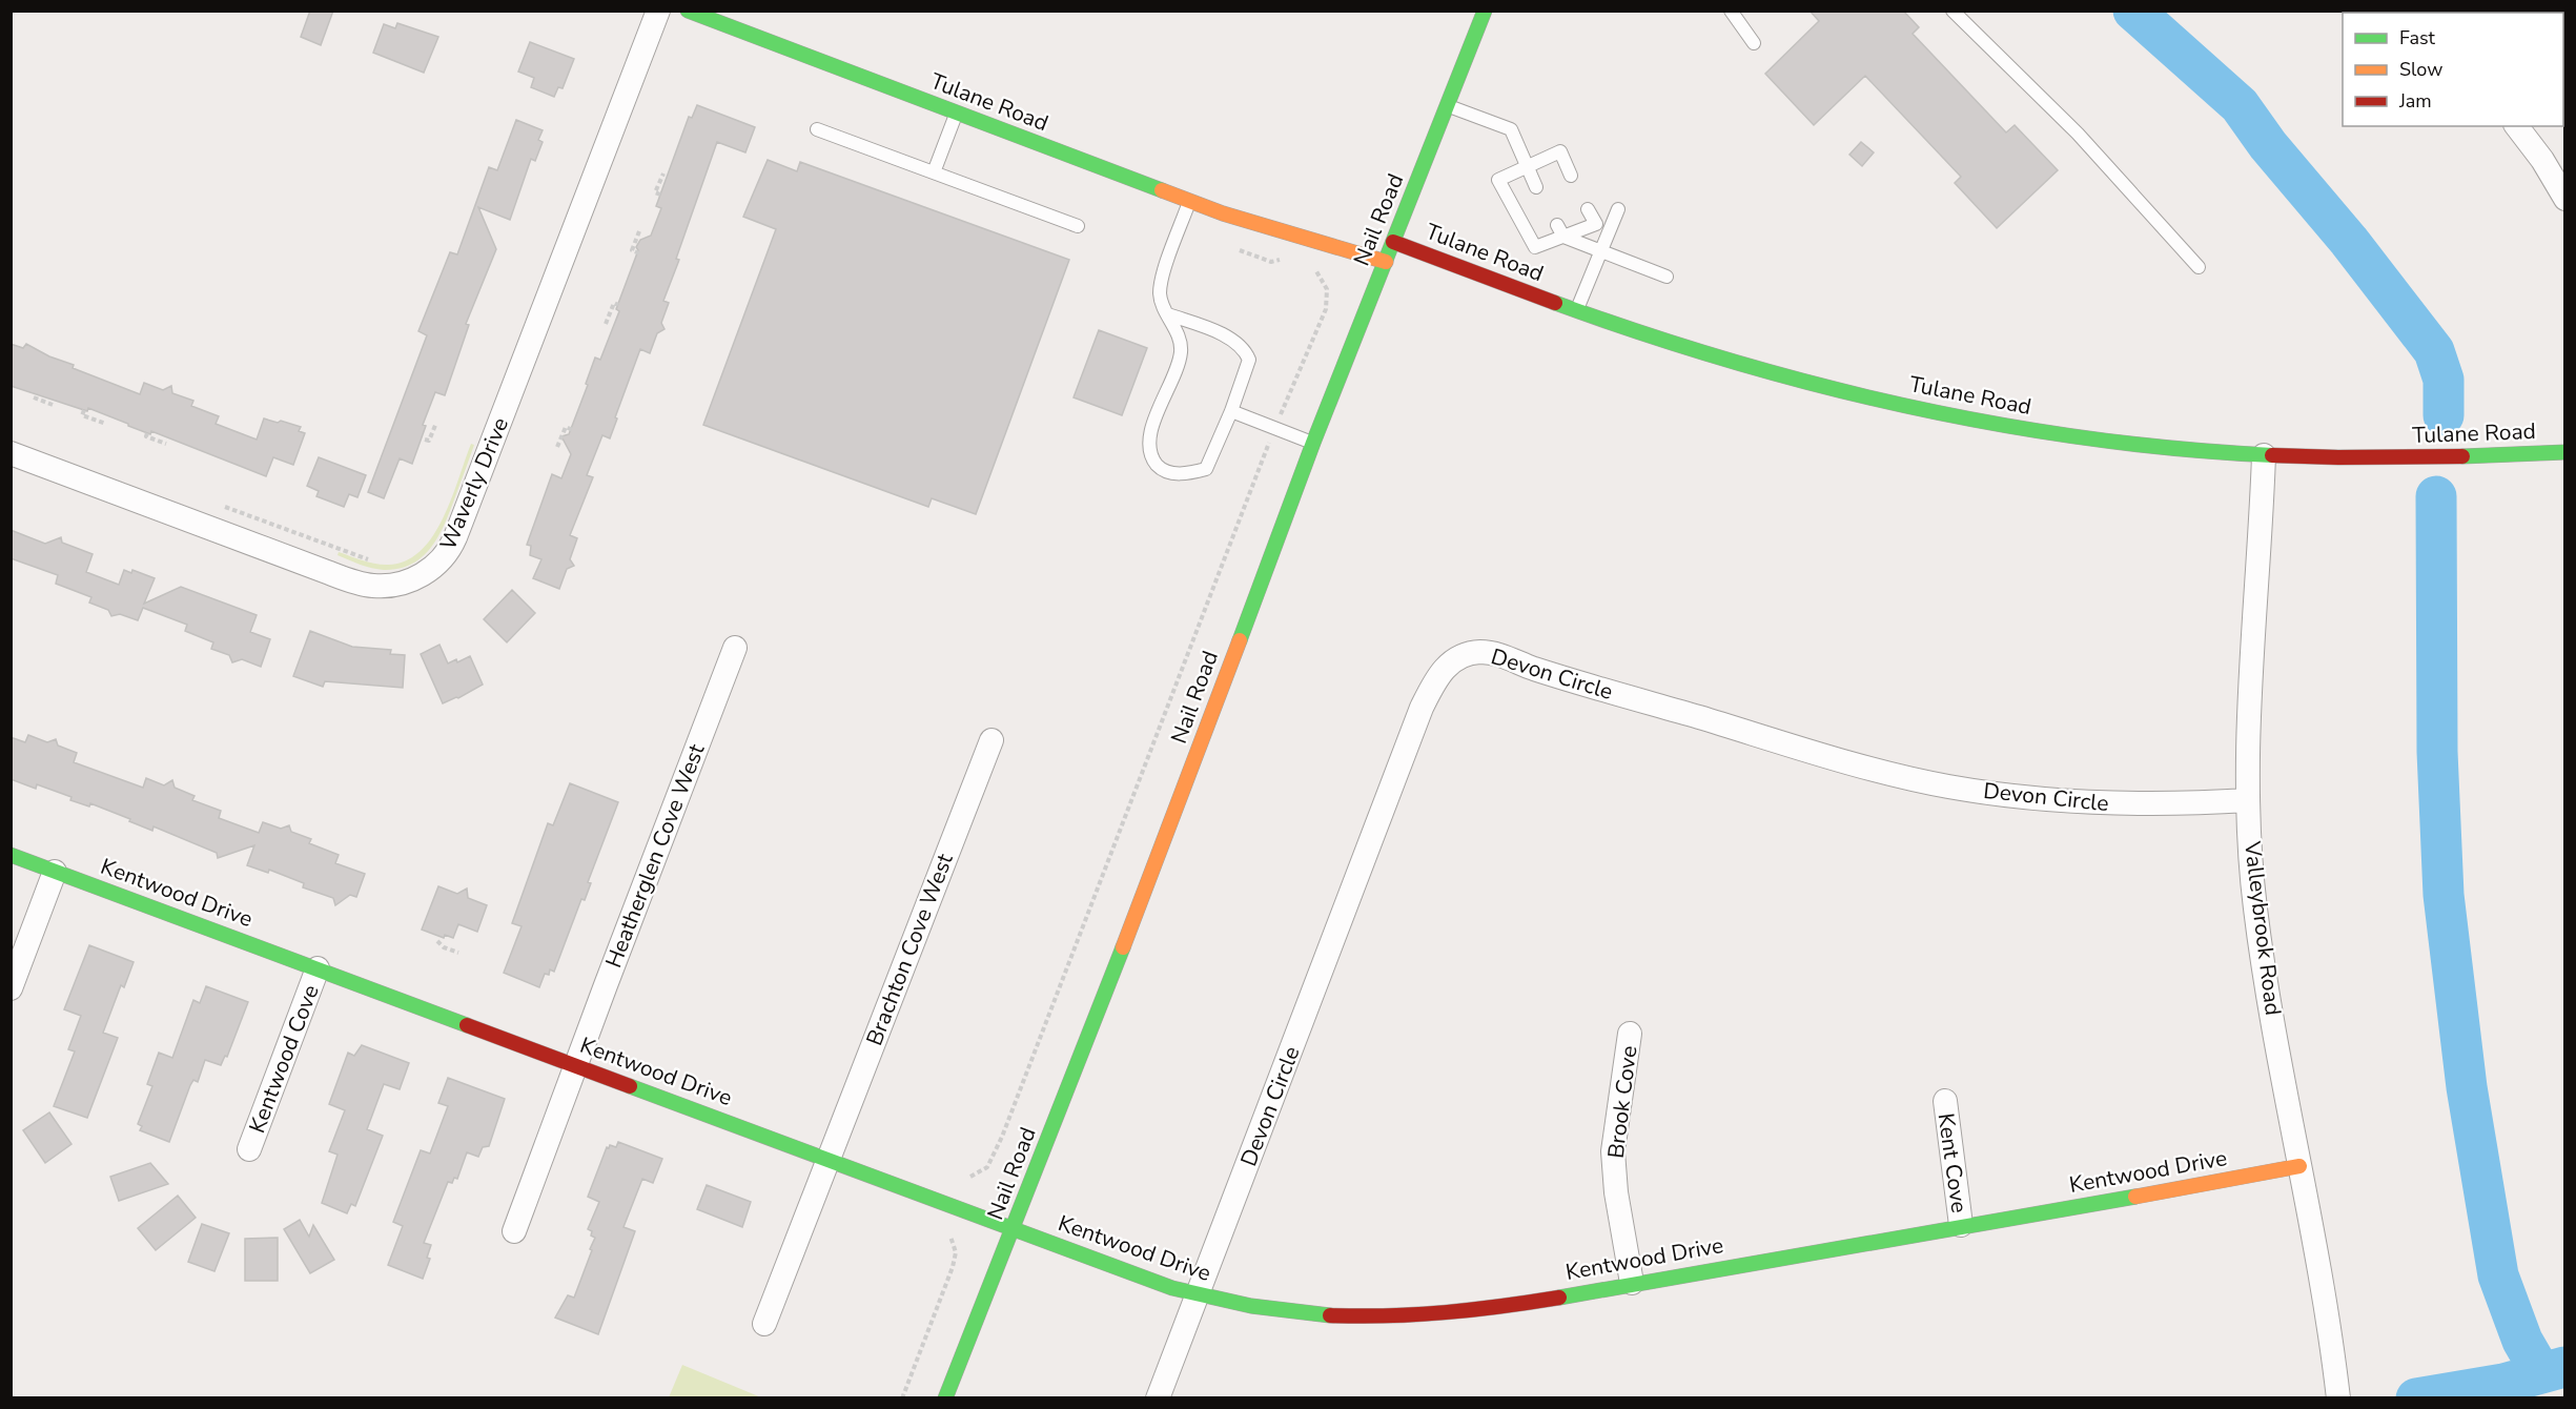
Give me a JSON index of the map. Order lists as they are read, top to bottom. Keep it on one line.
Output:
{"streets":{"street":["Tulane Road","Nail Road","Waverly Drive","Devon Circle","Heatherglen Cove West","Kentwood Drive","Valleybrook Road","Brachton Cove West","Kentwood Cove","Brook Cove","Kent Cove"]},"crossings":[["Tulane Road","Nail Road"],["Tulane Road","Valleybrook Road"],["Nail Road","Kentwood Drive"],["Devon Circle","Kentwood Drive"],["Devon Circle","Valleybrook Road"],["Heatherglen Cove West","Kentwood Drive"],["Kentwood Drive","Valleybrook Road"],["Kentwood Drive","Brachton Cove West"],["Kentwood Drive","Kentwood Cove"],["Kentwood Drive","Brook Cove"],["Kentwood Drive","Kent Cove"]],"legend":["Fast","Slow","Jam"]}
